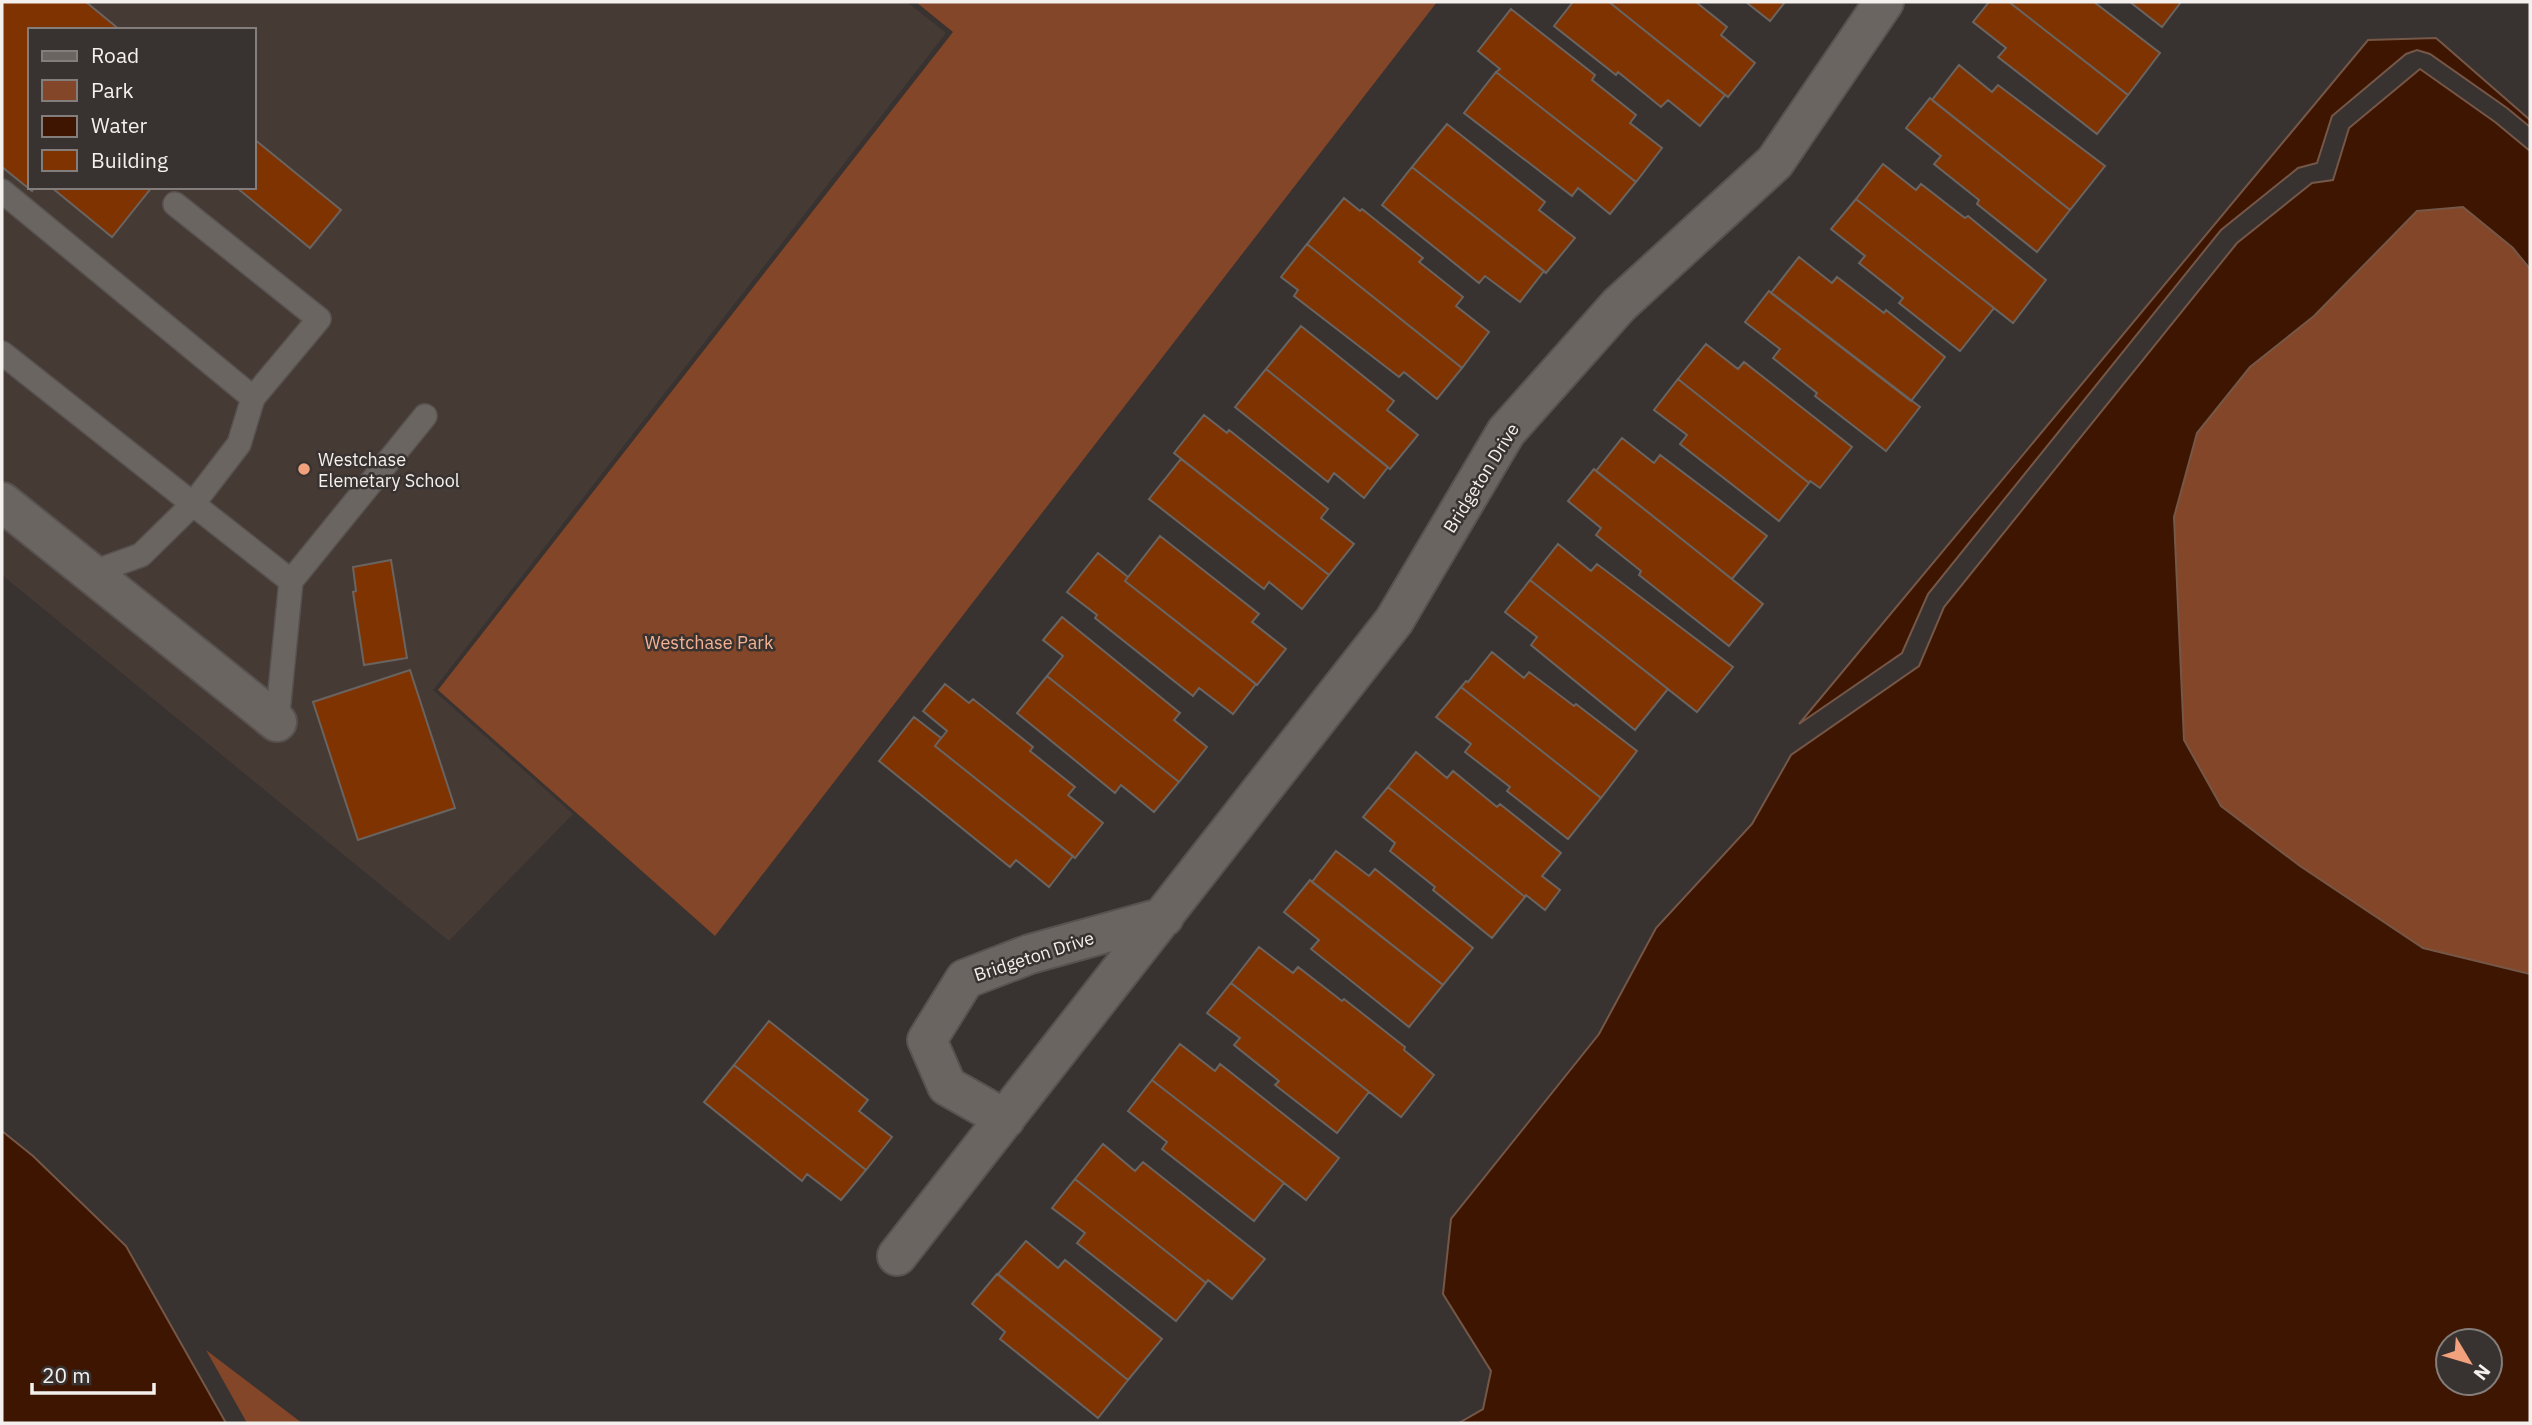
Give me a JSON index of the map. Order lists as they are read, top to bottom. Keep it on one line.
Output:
{"streets":{"street":["Bridgeton Drive"]},"parks":["Westchase Park"],"places":["Westchase Elemetary School"],"legend":["Road","Park","Water","Building"],"scale_bar":"20 m","north":"bottom right"}
